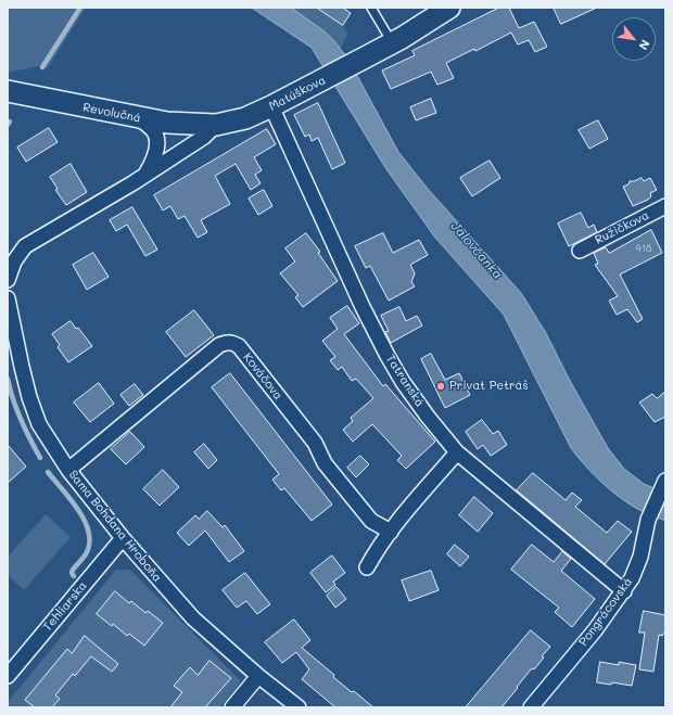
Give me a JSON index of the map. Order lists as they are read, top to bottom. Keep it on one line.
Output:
{"streets":{"main road":["Matúškova","Revolučná"],"street":["Ružičkova","Kováčova","Tatranská","Sama Bohdana Hroboňa","Tehliarska","Pongrácovská"]},"crossings":[["Matúškova","Revolučná"],["Matúškova","Tatranská"],["Kováčova","Sama Bohdana Hroboňa"],["Tatranská","Pongrácovská"],["Sama Bohdana Hroboňa","Tehliarska"]],"water":["Jalovčanka"],"places":["Privat Petráš"],"house_numbers":["418"],"north":"bottom right"}
